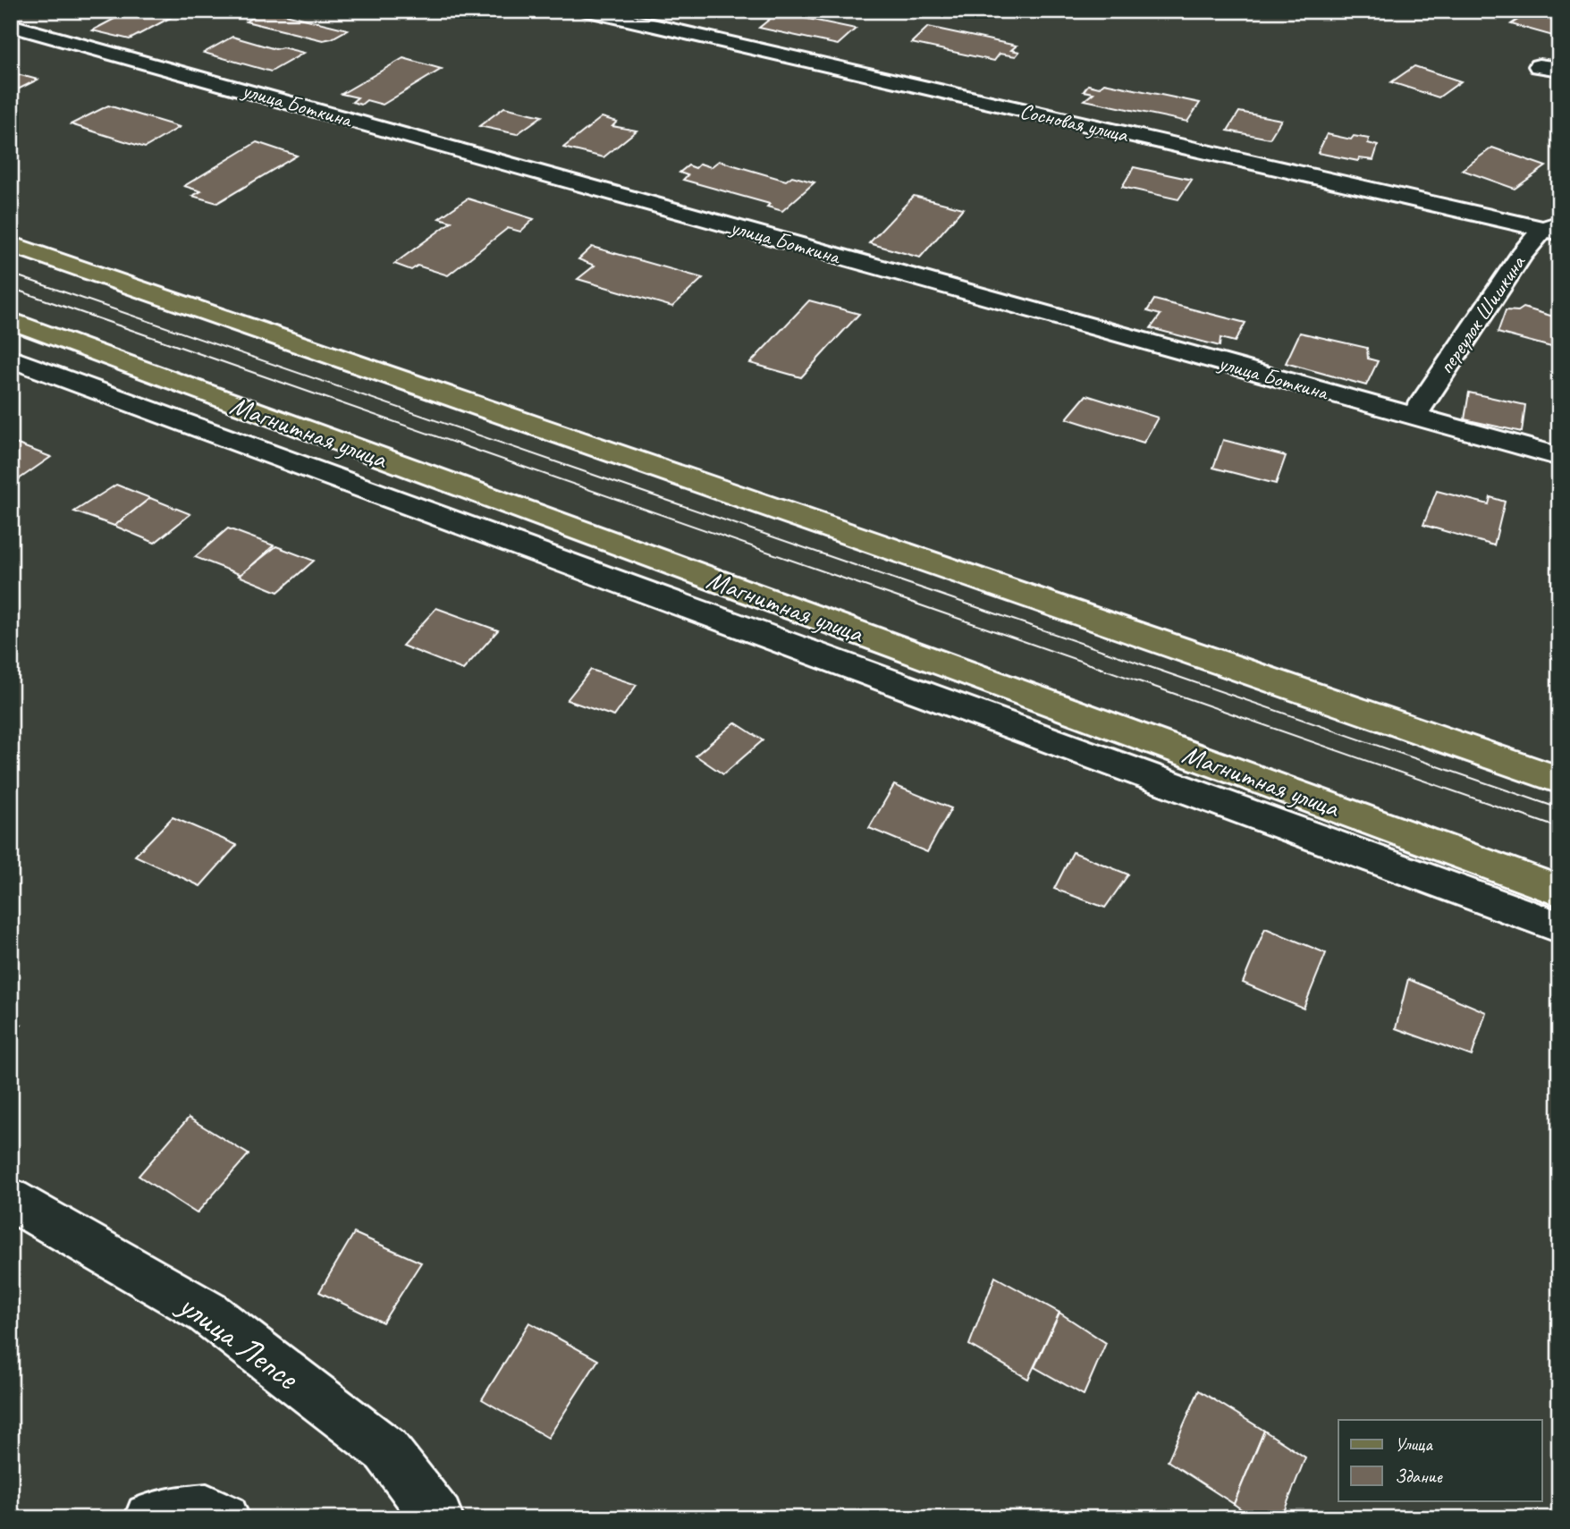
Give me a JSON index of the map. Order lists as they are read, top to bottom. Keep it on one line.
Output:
{"streets":{"main road":["Магнитная улица"],"street":["улица Боткина","Сосновая улица","переулок Шишкина","улица Лепсе"]},"crossings":[["улица Боткина","переулок Шишкина"],["Сосновая улица","переулок Шишкина"]],"legend":["Улица","Здание"]}
